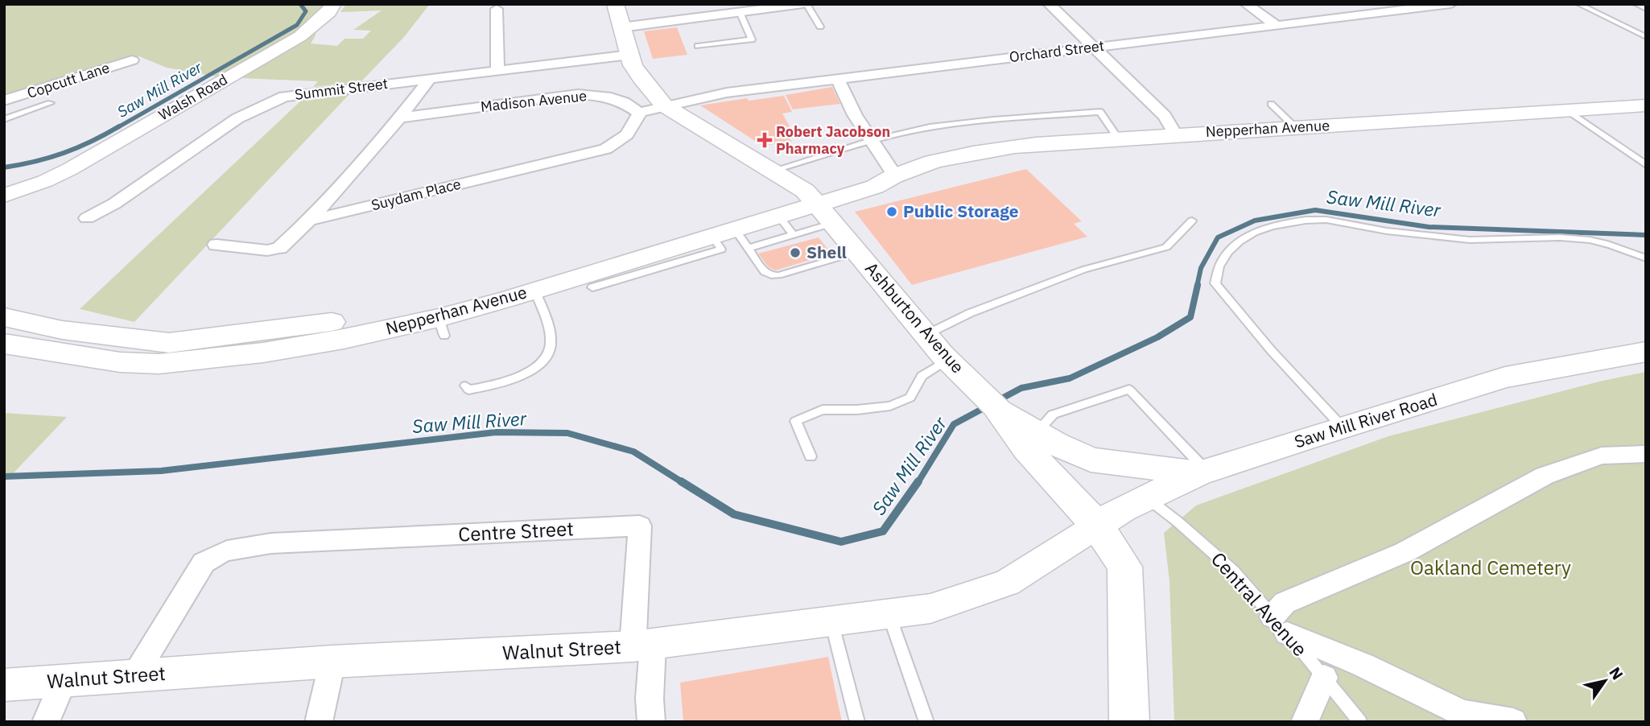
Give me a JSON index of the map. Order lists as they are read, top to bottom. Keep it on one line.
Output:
{"streets":{"main road":["Nepperhan Avenue","Ashburton Avenue","Saw Mill River Road"],"street":["Orchard Street","Copcutt Lane","Summit Street","Walsh Road","Madison Avenue","Suydam Place","Centre Street","Walnut Street"],"lane":["Central Avenue"]},"crossings":[["Orchard Street","Ashburton Avenue"],["Summit Street","Ashburton Avenue"],["Madison Avenue","Suydam Place"],["Nepperhan Avenue","Ashburton Avenue"],["Ashburton Avenue","Saw Mill River Road"],["Ashburton Avenue","Walnut Street"],["Saw Mill River Road","Central Avenue"],["Saw Mill River Road","Walnut Street"],["Centre Street","Walnut Street"]],"water":["Saw Mill River"],"parks":["Oakland Cemetery"],"places":{"health":["Robert Jacobson Pharmacy"],"other":["Public Storage","Shell"]},"north":"top right"}
